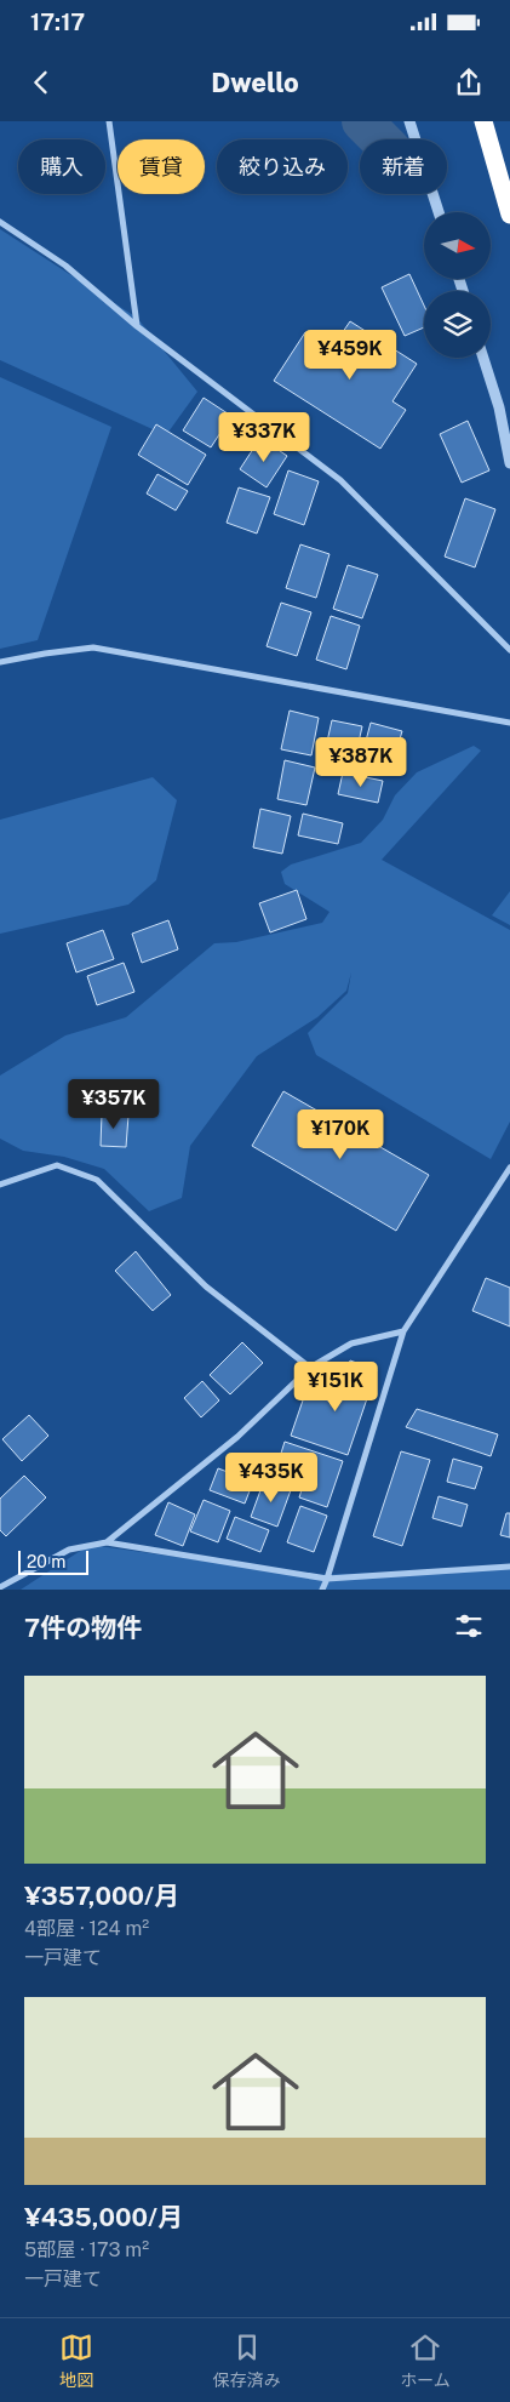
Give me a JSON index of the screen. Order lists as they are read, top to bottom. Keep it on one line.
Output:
{"scale_bar":"20 m","north":"right","page":{"status":"17:17","header":"Dwello","chip":["購入","賃貸","絞り込み","新着"],"price":["¥459K","¥337K","¥387K","¥357K","¥170K","¥151K","¥435K"],"scale":"20 m","heading":"7件の物件","list":[{"name":"¥357,000/月","note":"4部屋 · 124 m² · 一戸建て"},{"name":"¥435,000/月","note":"5部屋 · 173 m² · 一戸建て"}],"tabs":["地図","保存済み","ホーム"]}}
